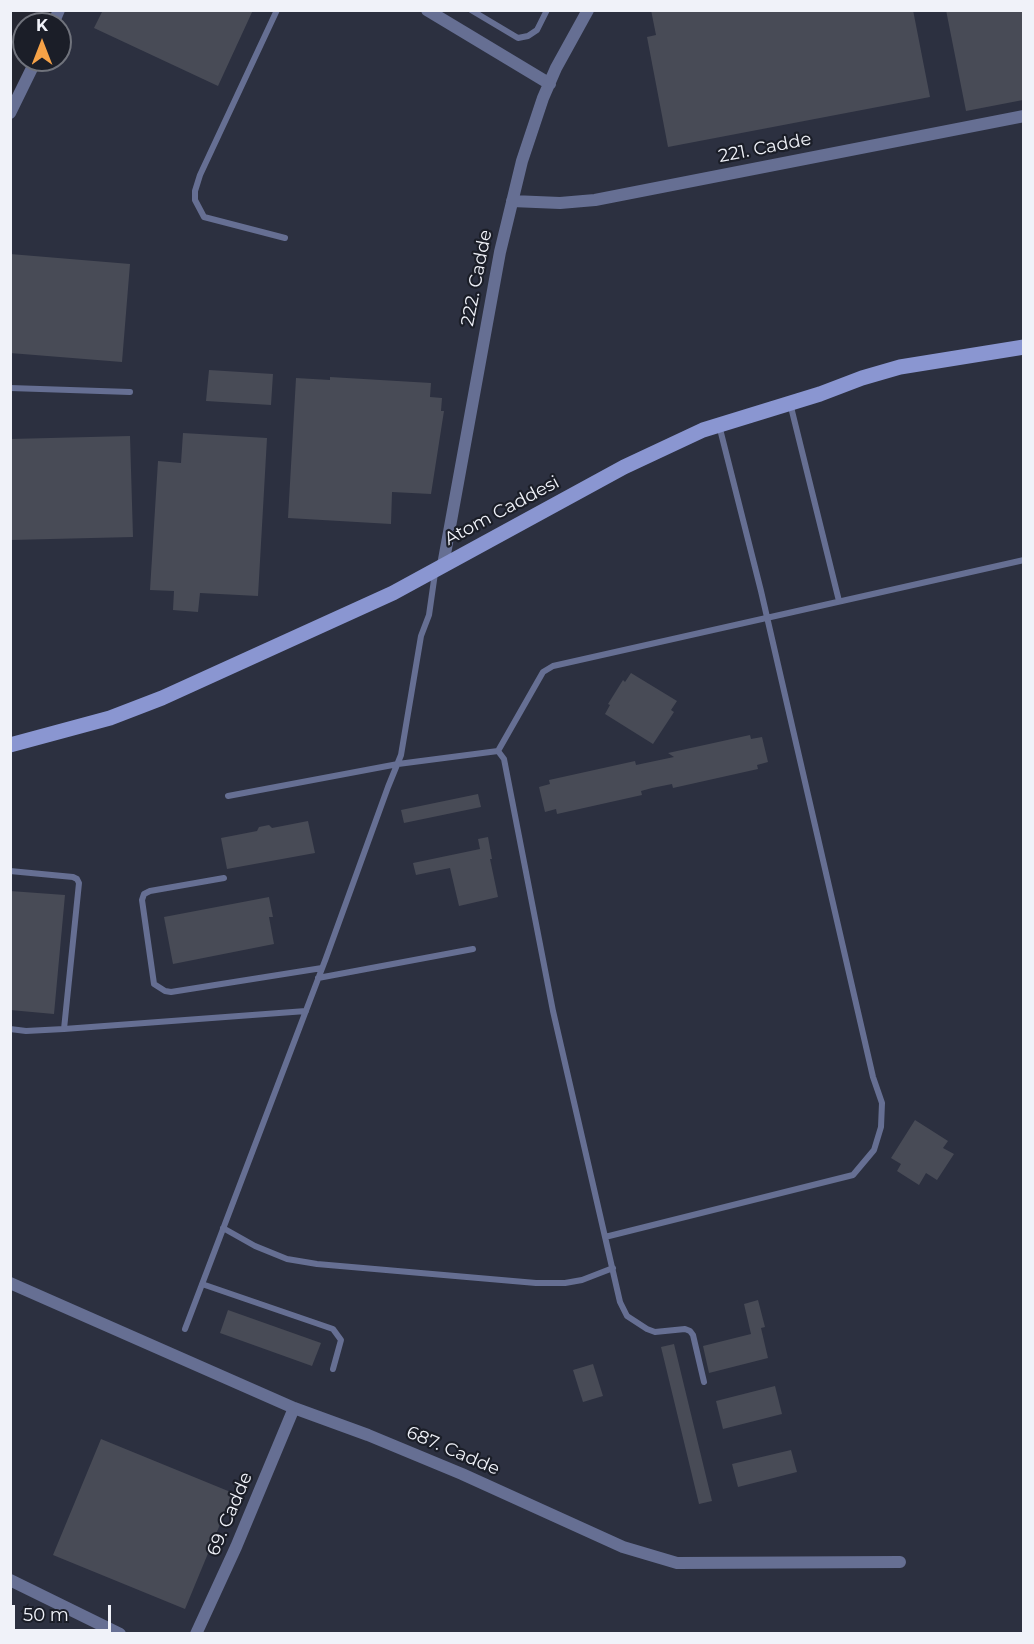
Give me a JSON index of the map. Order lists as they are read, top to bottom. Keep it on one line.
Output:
{"streets":{"street":["221. Cadde","222. Cadde","Atom Caddesi","687. Cadde","69. Cadde"]},"crossings":[["221. Cadde","222. Cadde"],["222. Cadde","Atom Caddesi"],["687. Cadde","69. Cadde"]],"scale_bar":"50 m","north":"top"}
